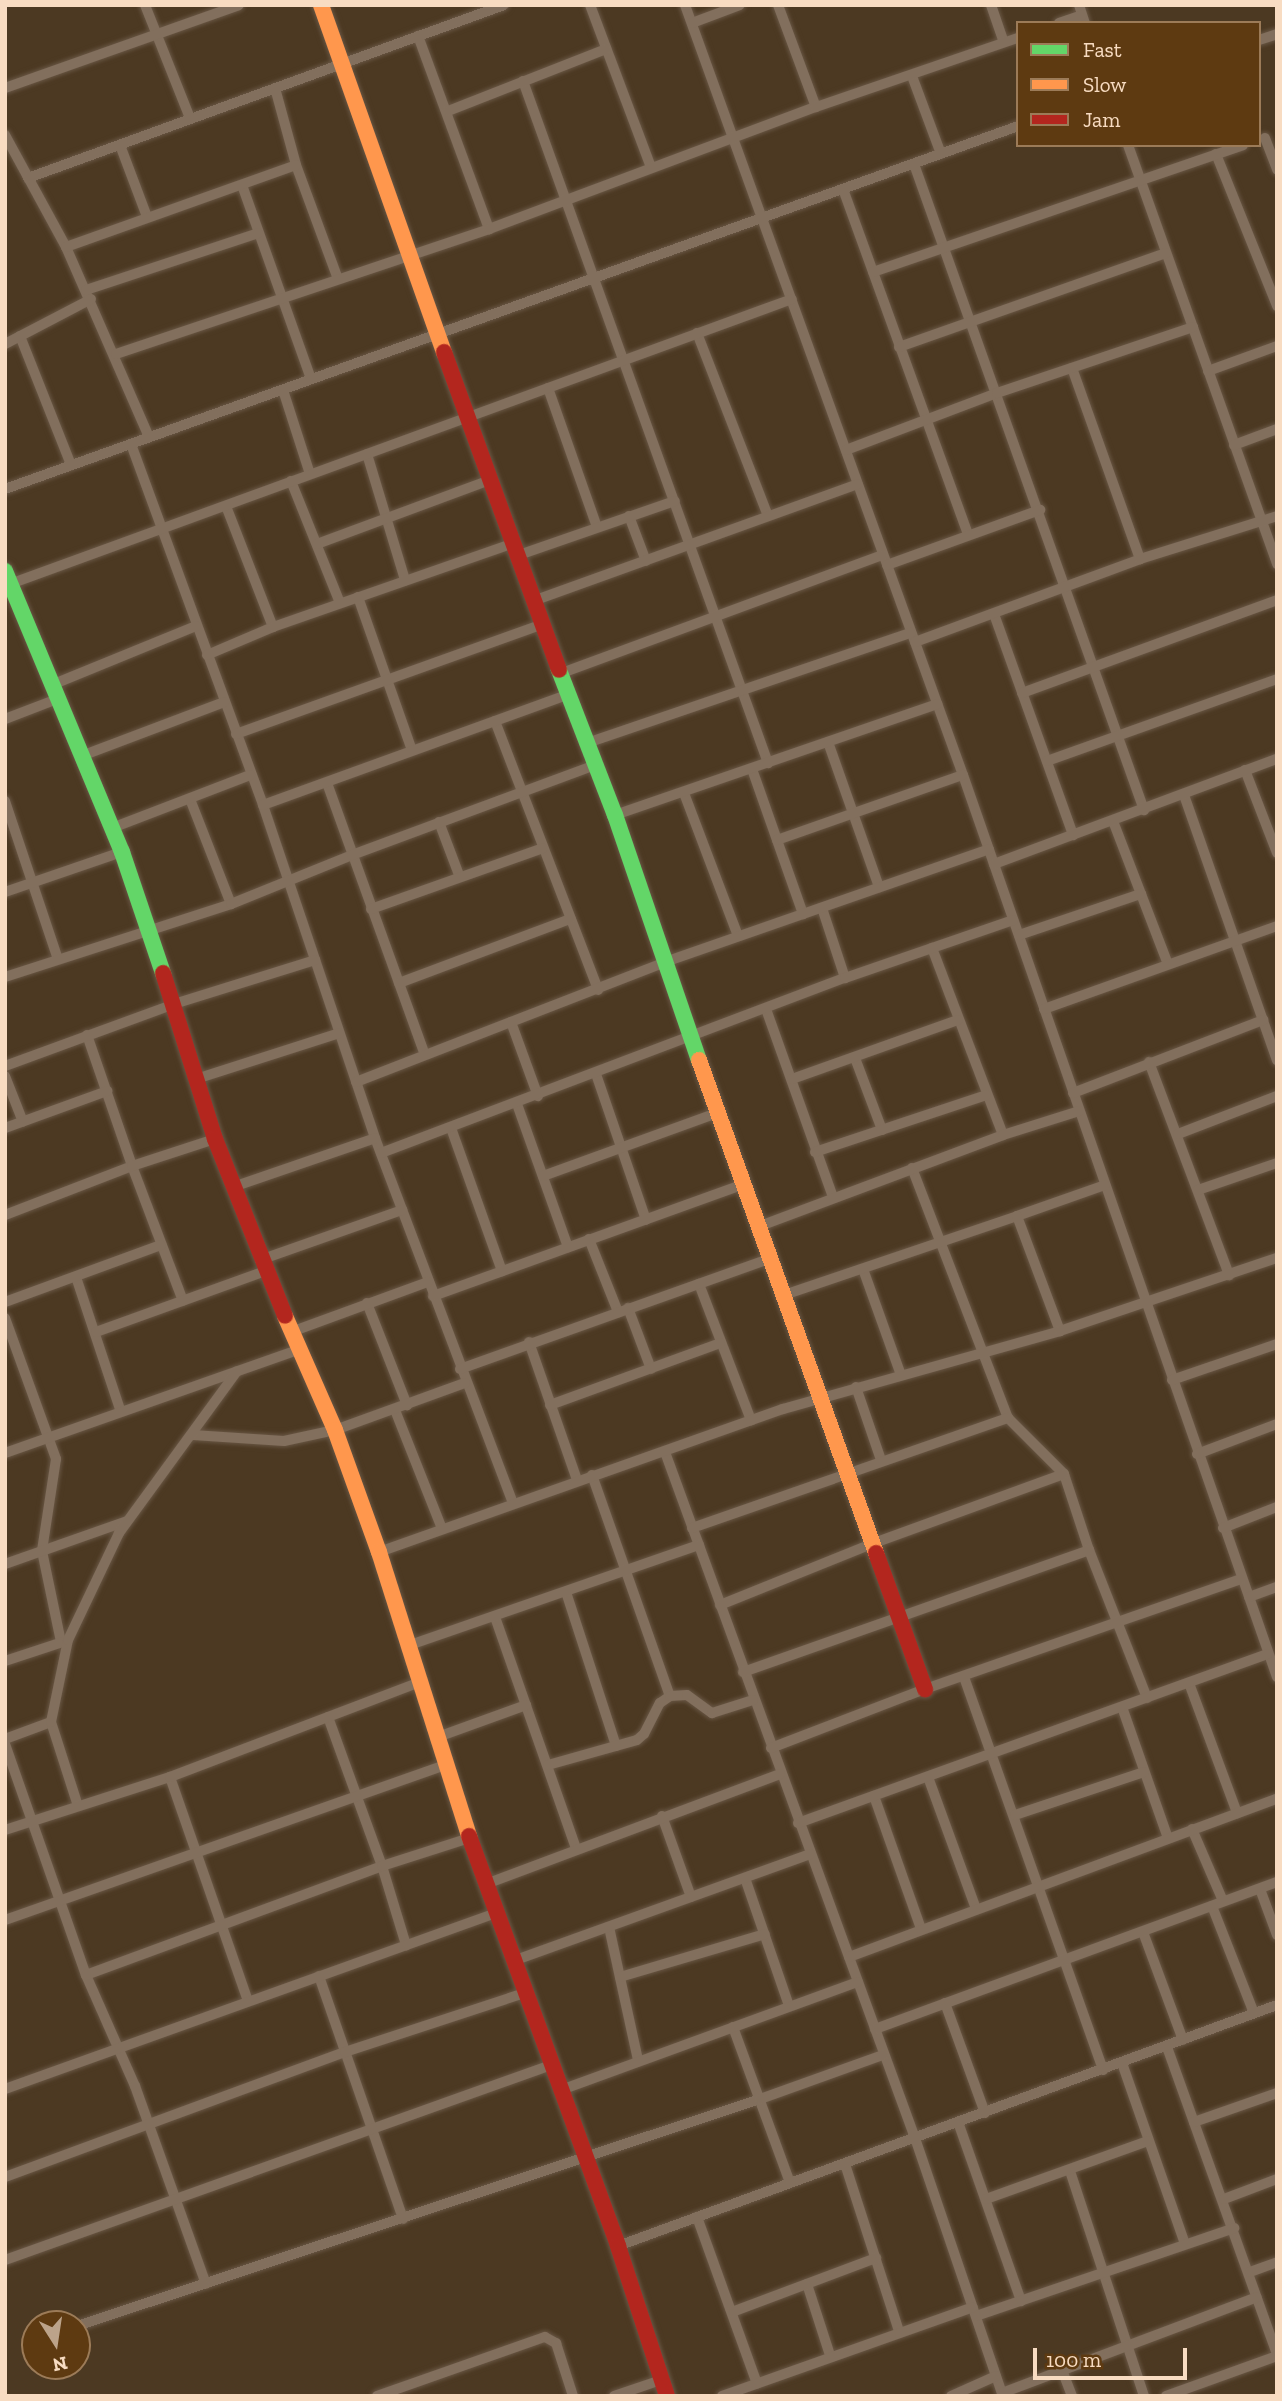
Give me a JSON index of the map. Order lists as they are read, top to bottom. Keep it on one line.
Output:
{"legend":["Fast","Slow","Jam"],"scale_bar":"100 m","north":"bottom"}
